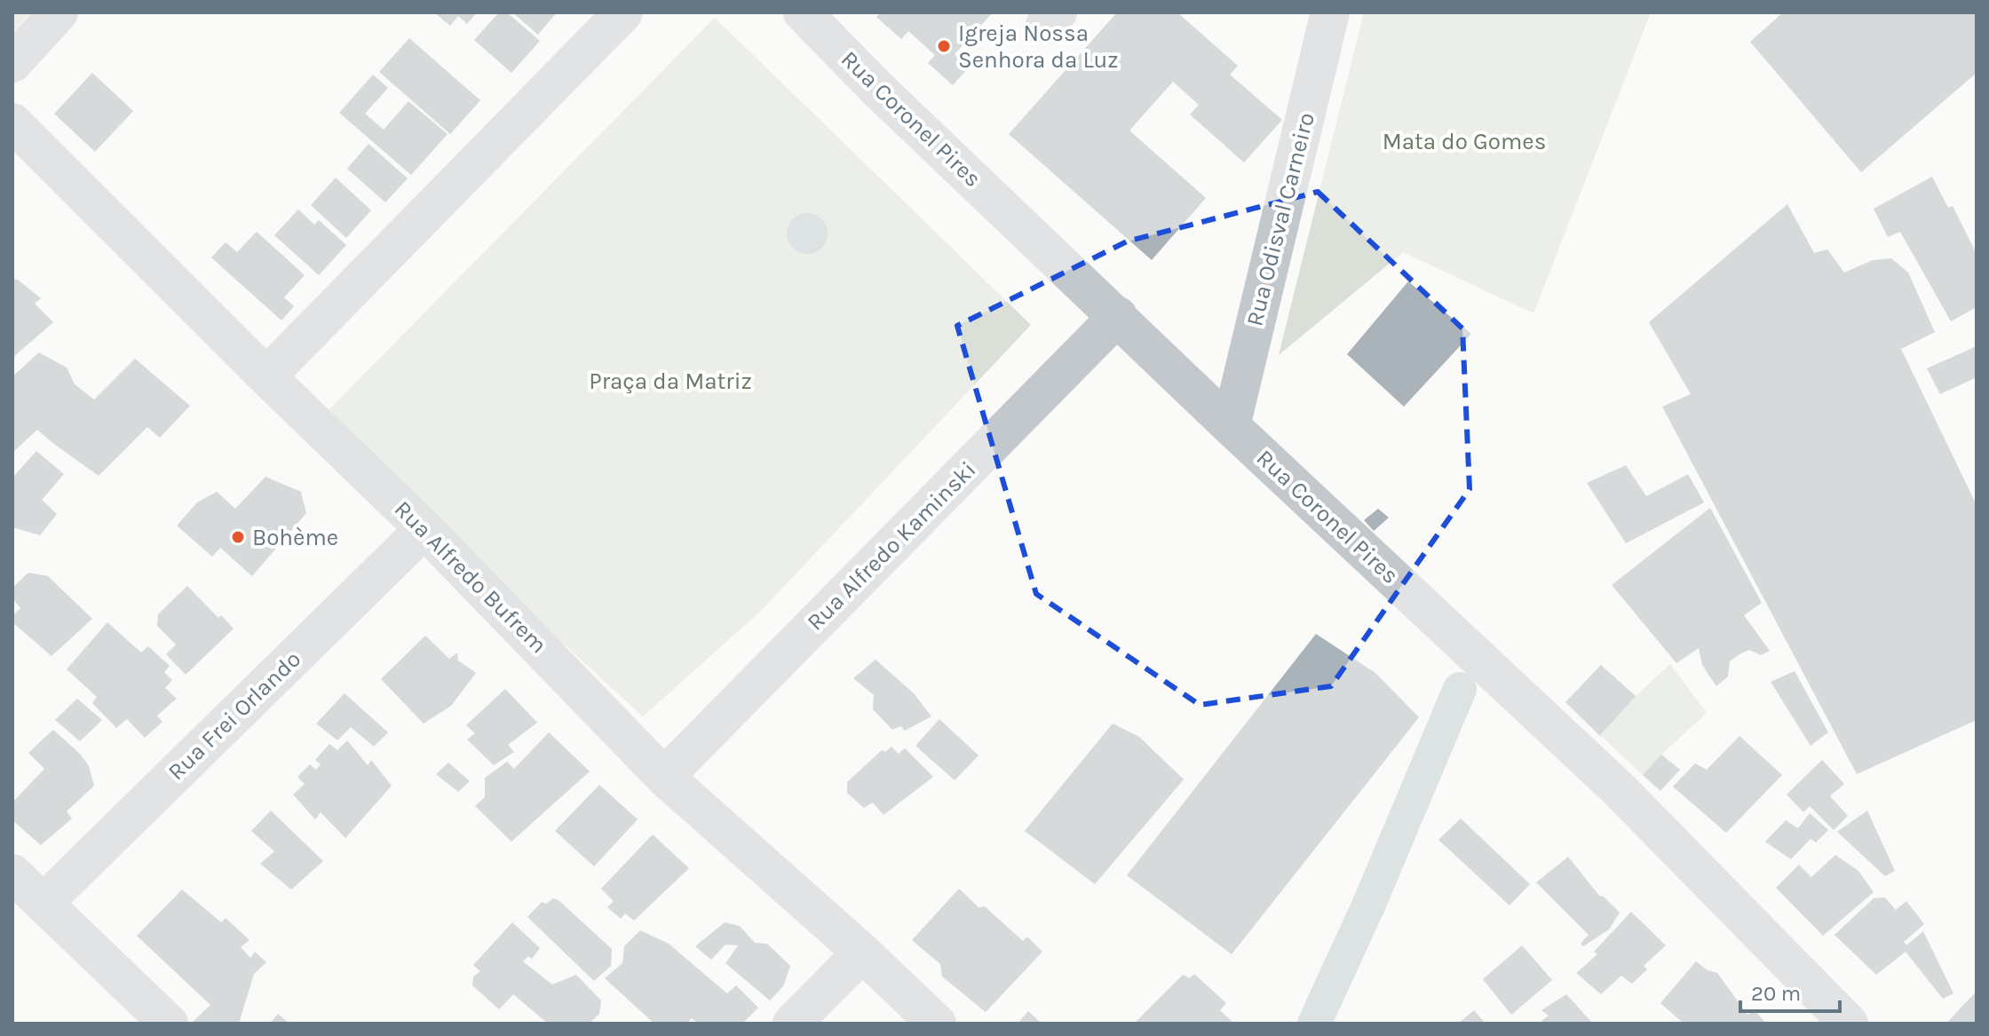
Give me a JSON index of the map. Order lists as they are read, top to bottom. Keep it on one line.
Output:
{"streets":{"street":["Rua Coronel Pires","Rua Odisval Carneiro","Rua Alfredo Kaminski","Rua Alfredo Bufrem","Rua Frei Orlando"]},"crossings":[["Rua Coronel Pires","Rua Odisval Carneiro"],["Rua Coronel Pires","Rua Alfredo Kaminski"],["Rua Alfredo Kaminski","Rua Alfredo Bufrem"],["Rua Alfredo Bufrem","Rua Frei Orlando"]],"parks":["Mata do Gomes","Praça da Matriz"],"places":["Igreja Nossa Senhora da Luz","Bohème"],"scale_bar":"20 m"}
